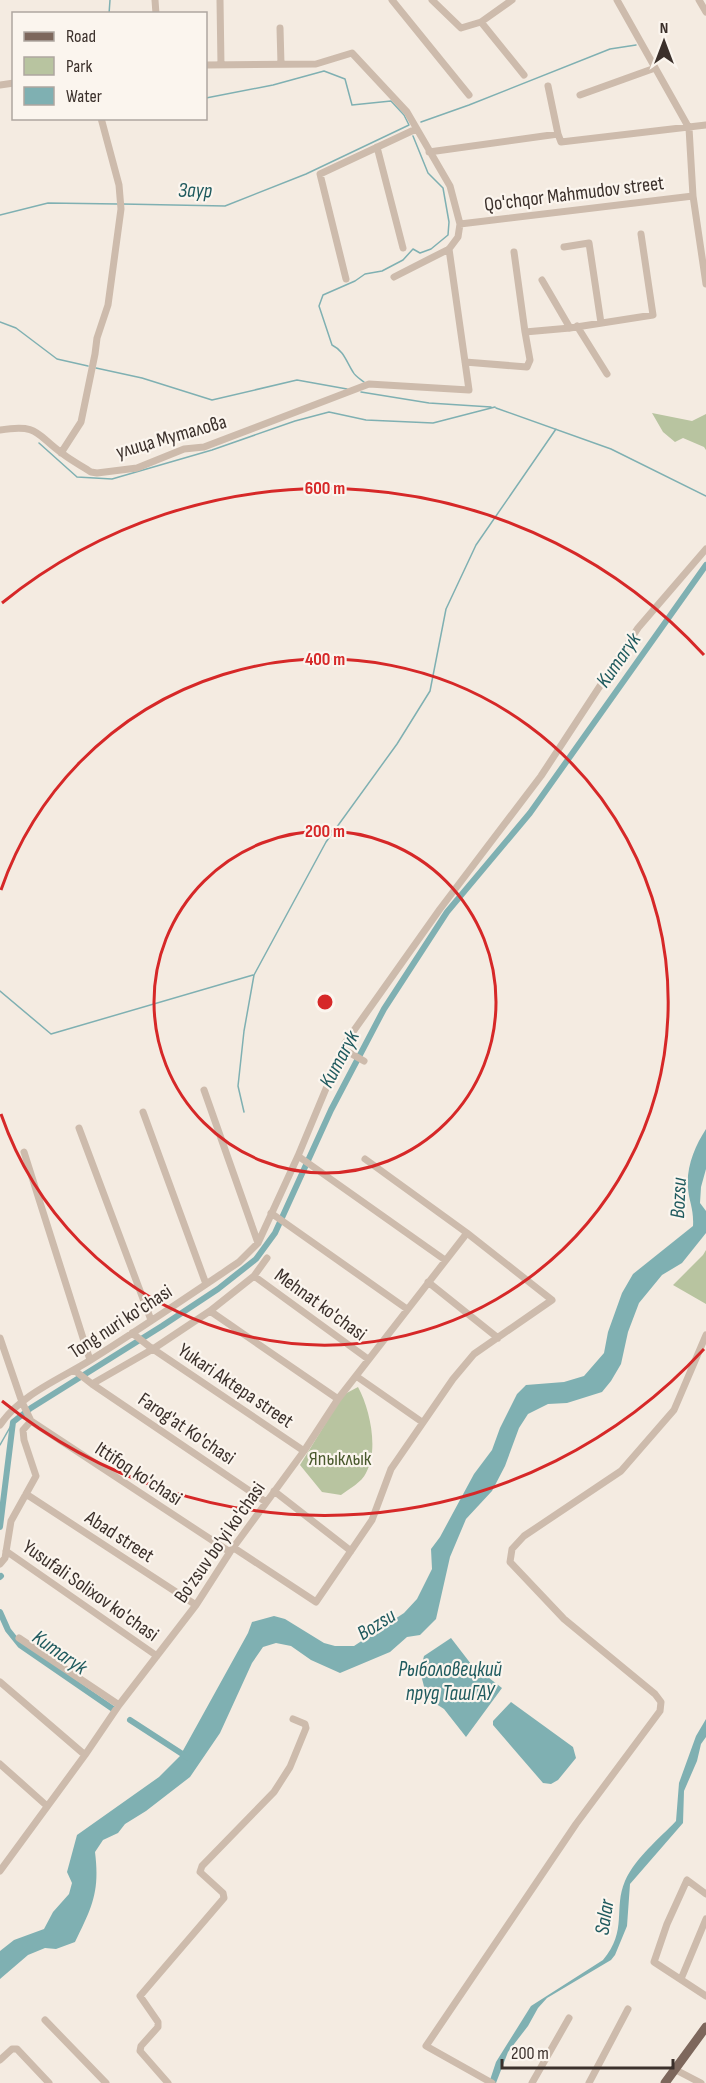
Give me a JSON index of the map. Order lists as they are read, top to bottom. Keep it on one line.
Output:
{"streets":{"street":["Qo'chqor Mahmudov street","улица Муталова","Mehnat ko'chasi","Tong nuri ko'chasi","Yukari Aktepa street","Farog'at Ko'chasi","Ittifoq ko'chasi","Abad street","Bo'zsuv bo'yi ko'chasi","Yusufali Solixov ko'chasi"]},"crossings":[["Mehnat ko'chasi","Bo'zsuv bo'yi ko'chasi"],["Tong nuri ko'chasi","Yukari Aktepa street"],["Tong nuri ko'chasi","Farog'at Ko'chasi"],["Yukari Aktepa street","Bo'zsuv bo'yi ko'chasi"],["Farog'at Ko'chasi","Bo'zsuv bo'yi ko'chasi"],["Ittifoq ko'chasi","Bo'zsuv bo'yi ko'chasi"],["Abad street","Bo'zsuv bo'yi ko'chasi"],["Bo'zsuv bo'yi ko'chasi","Yusufali Solixov ko'chasi"]],"water":["Заур","Kumaryk","Bozsu","Рыболовецкий пруд ТашГАУ","Salar"],"parks":["Япыклык"],"legend":["Road","Park","Water"],"scale_bar":"200 m","north":"top","rings":["600 m","400 m","200 m"]}
